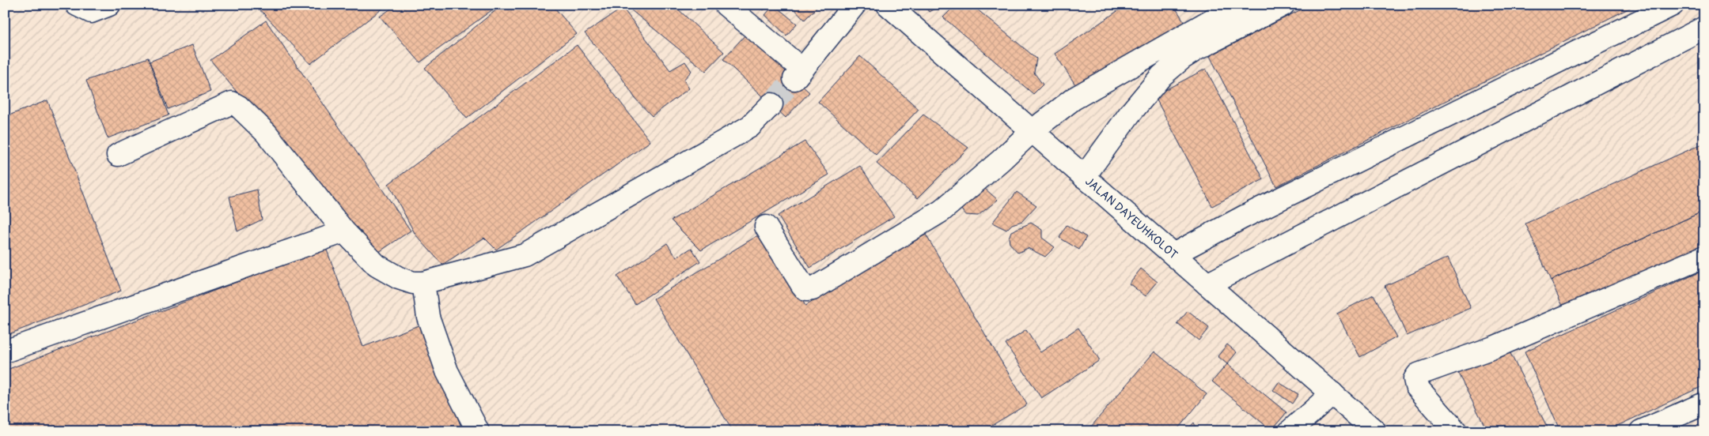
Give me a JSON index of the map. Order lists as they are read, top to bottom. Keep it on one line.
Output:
{"streets":{"main road":["JALAN DAYEUHKOLOT"]}}
